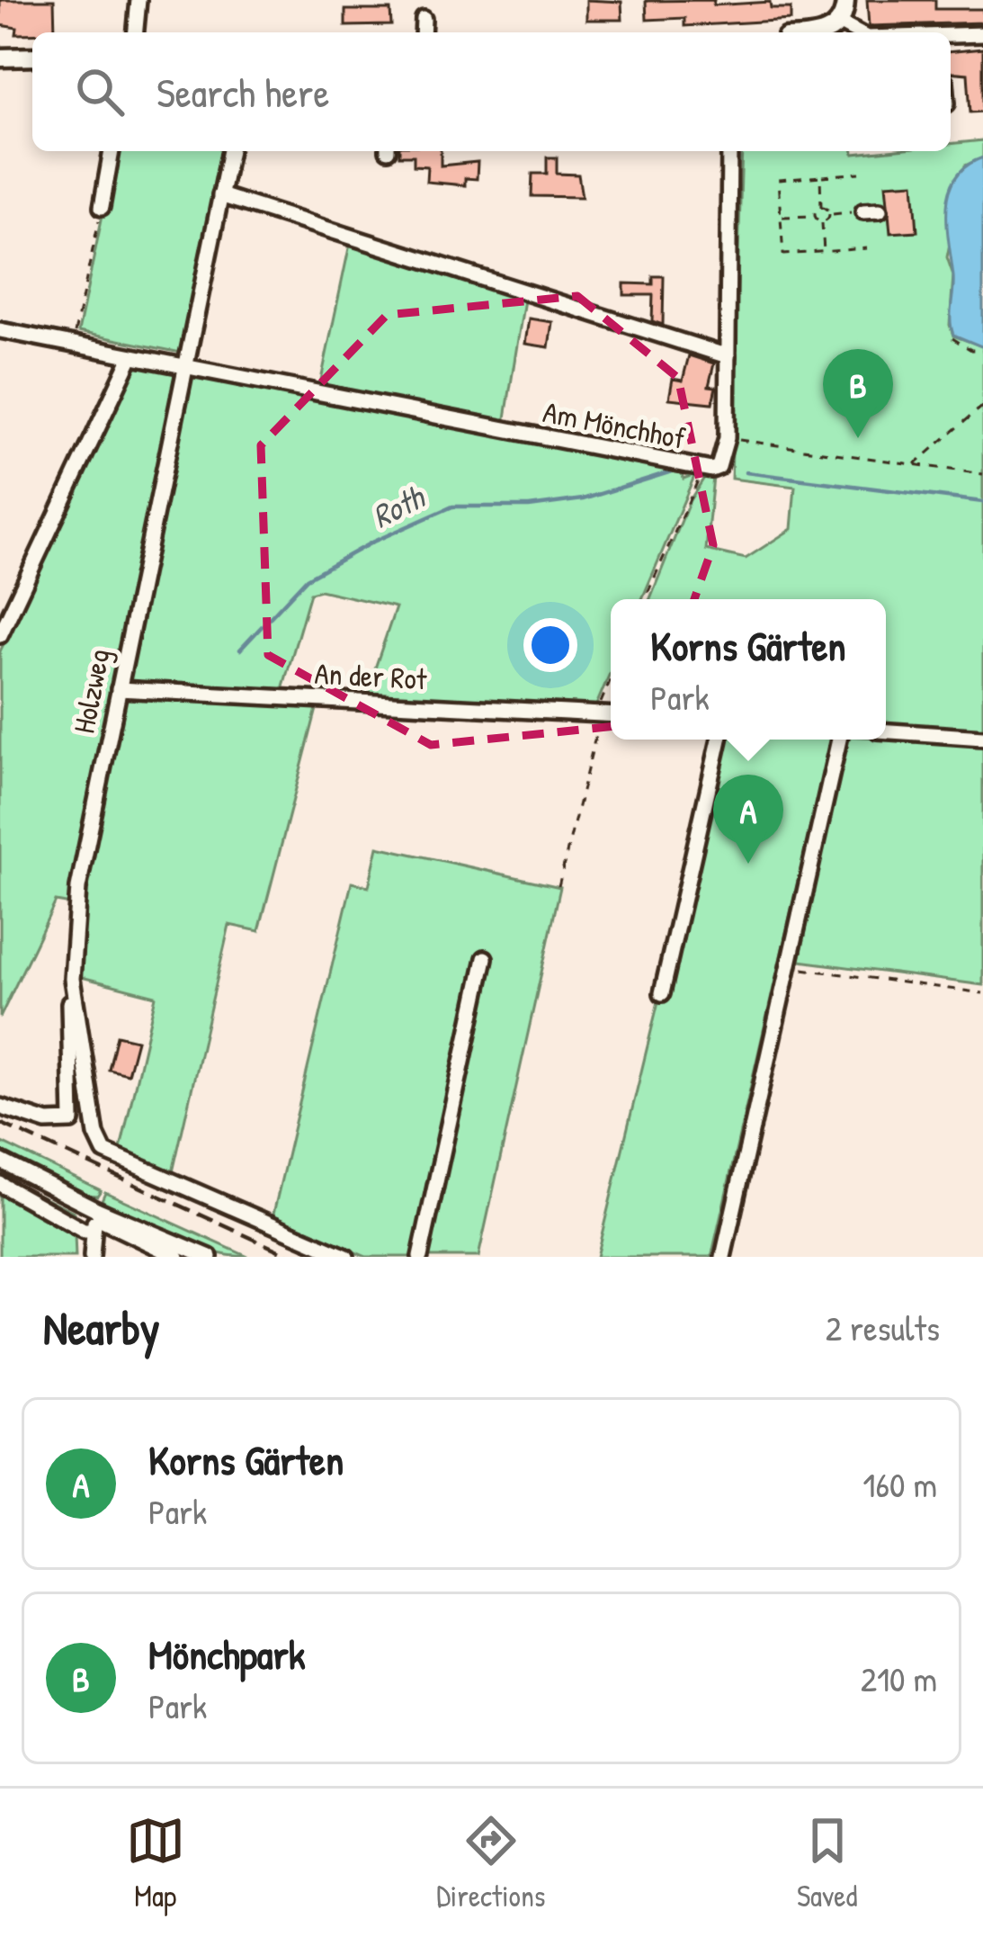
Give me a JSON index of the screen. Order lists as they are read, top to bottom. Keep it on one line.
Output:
{"streets":{"street":["Am Mönchhof","An der Rot","Holzweg"]},"crossings":[["Am Mönchhof","Holzweg"],["An der Rot","Holzweg"]],"water":["Roth"],"page":{"search":"Search here","pins":["B","A"],"popup":["Korns Gärten","Park"],"heading":["Nearby","2 results"],"list":[{"mark":"A","name":"Korns Gärten","note":"Park","value":"160 m"},{"mark":"B","name":"Mönchpark","note":"Park","value":"210 m"}],"nav":["Map","Directions","Saved"]}}
